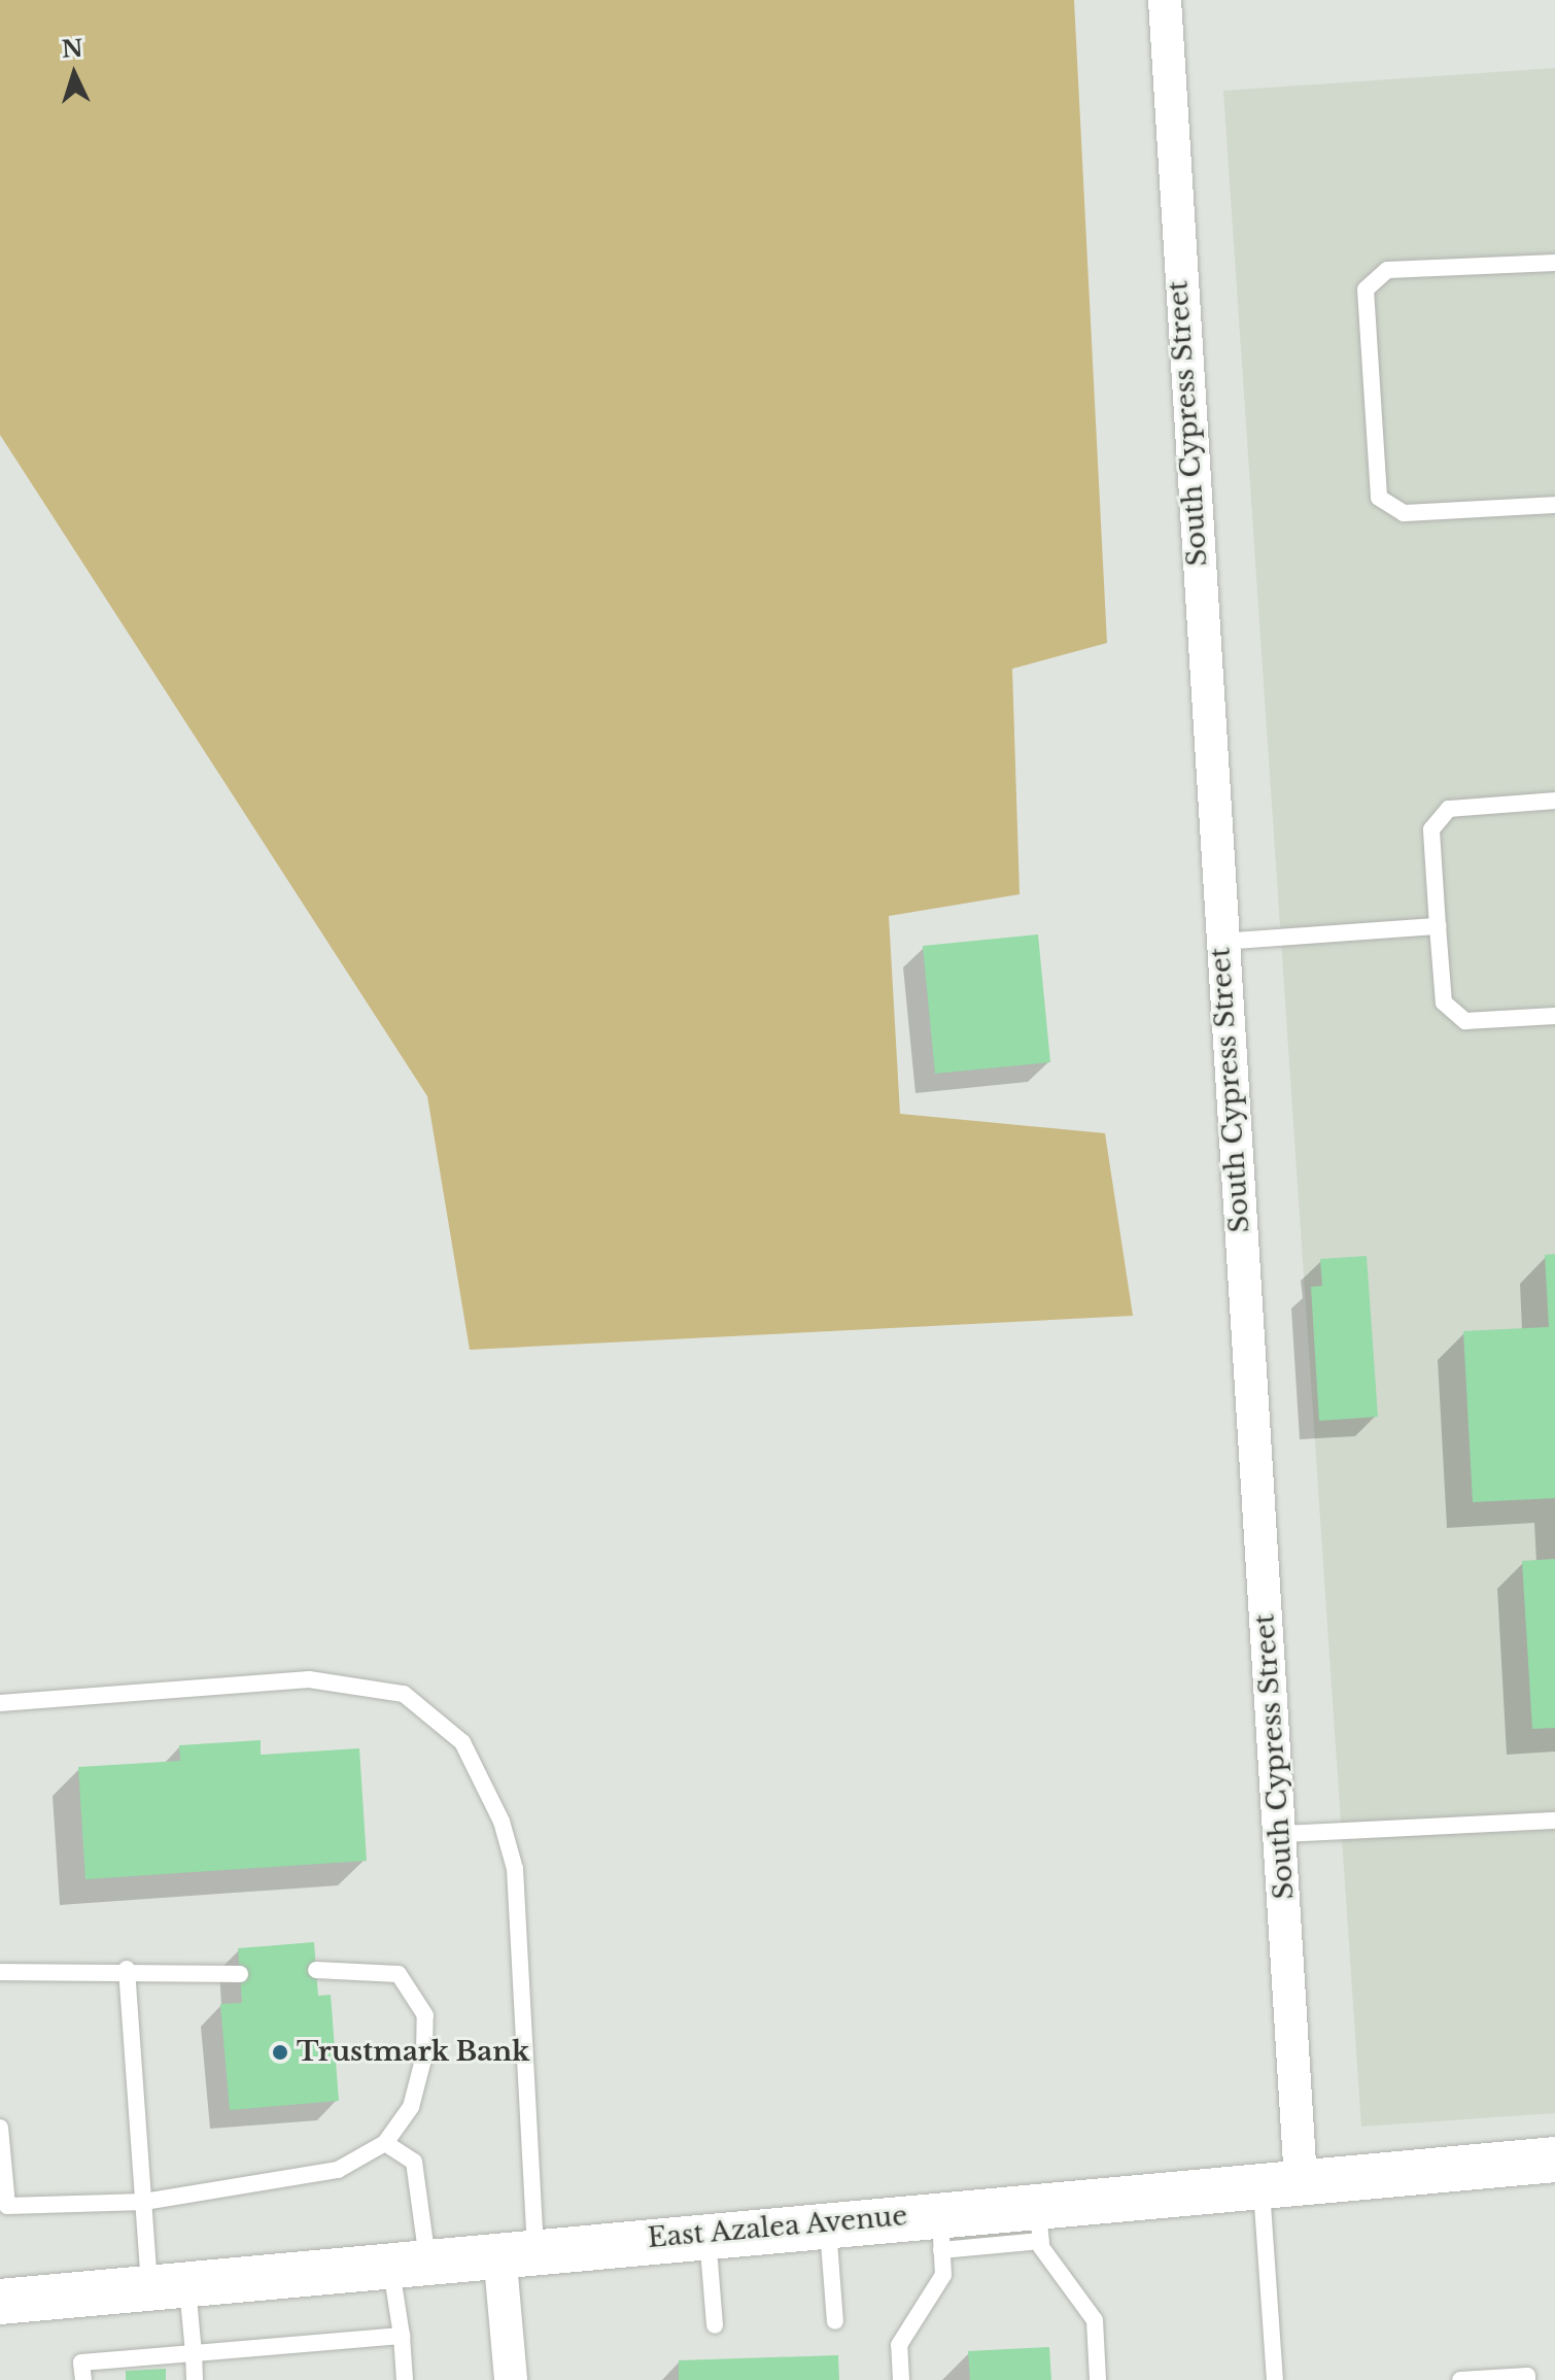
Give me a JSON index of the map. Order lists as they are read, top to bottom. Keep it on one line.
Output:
{"streets":{"street":["South Cypress Street","East Azalea Avenue"]},"crossings":[["South Cypress Street","East Azalea Avenue"]],"places":["Trustmark Bank"],"north":"top"}
